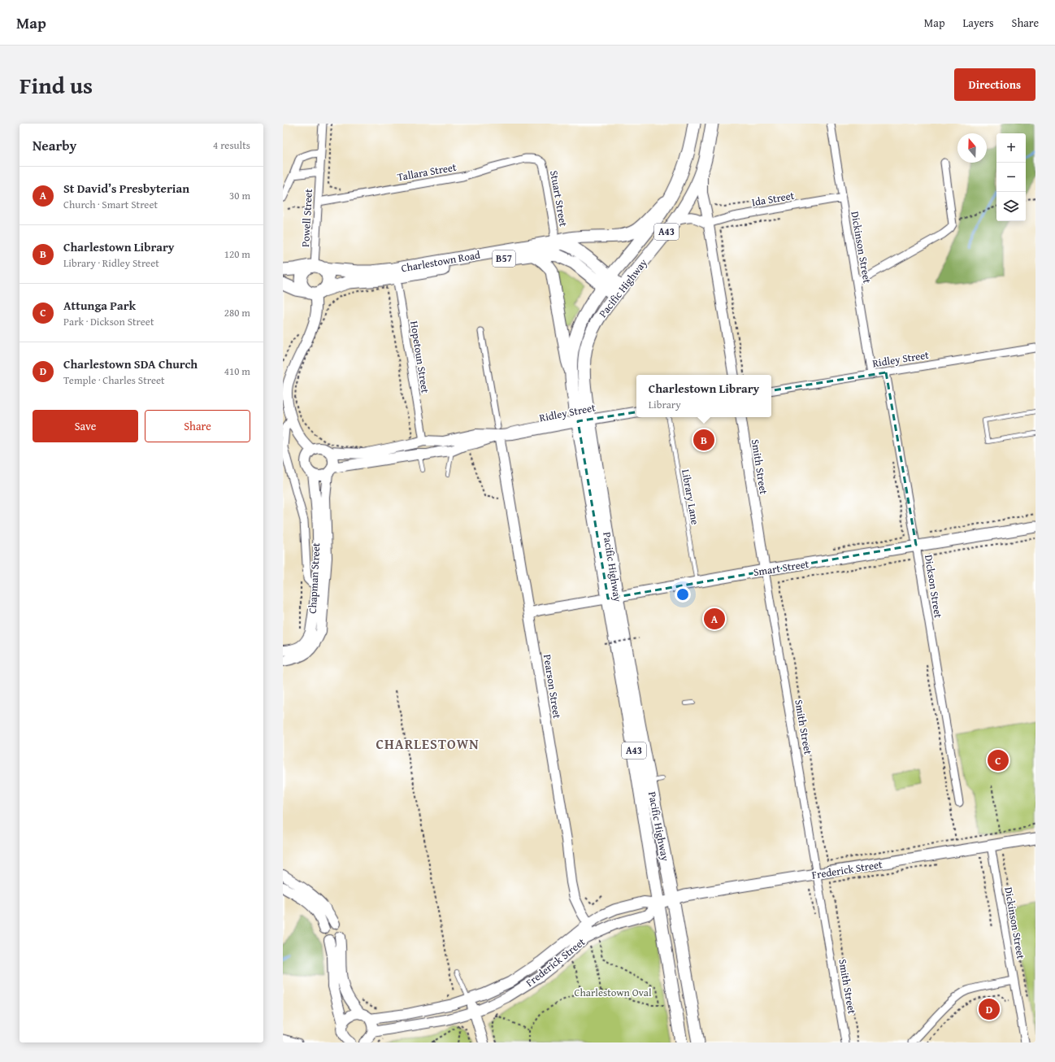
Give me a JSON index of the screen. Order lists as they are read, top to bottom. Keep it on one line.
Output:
{"streets":{"main road":["A43","B57","Charlestown Road","Pacific Highway","Smart Street","Frederick Street"],"street":["Tallara Street","Stuart Street","Ida Street","Powell Street","Dickinson Street","Hopetoun Street","Ridley Street","Smith Street","Chapman Street","Dickson Street","Pearson Street"],"lane":["Library Lane"]},"crossings":[["Tallara Street","Stuart Street"],["Tallara Street","Powell Street"],["Stuart Street","Charlestown Road"],["Ida Street","Dickinson Street"],["Powell Street","Charlestown Road"],["Dickinson Street","Ridley Street"],["Dickinson Street","Frederick Street"],["Charlestown Road","Pacific Highway"],["Charlestown Road","Hopetoun Street"],["Pacific Highway","Ridley Street"],["Pacific Highway","Smart Street"],["Pacific Highway","Frederick Street"],["Hopetoun Street","Ridley Street"],["Ridley Street","Chapman Street"],["Ridley Street","Dickson Street"],["Ridley Street","Pearson Street"],["Smith Street","Smart Street"],["Smith Street","Frederick Street"],["Library Lane","Smart Street"],["Smart Street","Dickson Street"],["Smart Street","Pearson Street"],["Pearson Street","Frederick Street"]],"districts":["CHARLESTOWN"],"parks":["Charlestown Oval"],"north":"top","page":{"header":"Map","nav":["Map","Layers","Share"],"title":"Find us","buttons":["Directions",["Save","Share"]],"heading":["Nearby","4 results"],"map_buttons":["+","−"],"list":[{"mark":"A","name":"St David’s Presbyterian","note":"Church · Smart Street","value":"30 m"},{"mark":"B","name":"Charlestown Library","note":"Library · Ridley Street","value":"120 m"},{"mark":"C","name":"Attunga Park","note":"Park · Dickson Street","value":"280 m"},{"mark":"D","name":"Charlestown SDA Church","note":"Temple · Charles Street","value":"410 m"}],"popup":["Charlestown Library","Library"],"pins":["B","A","C","D"]}}
